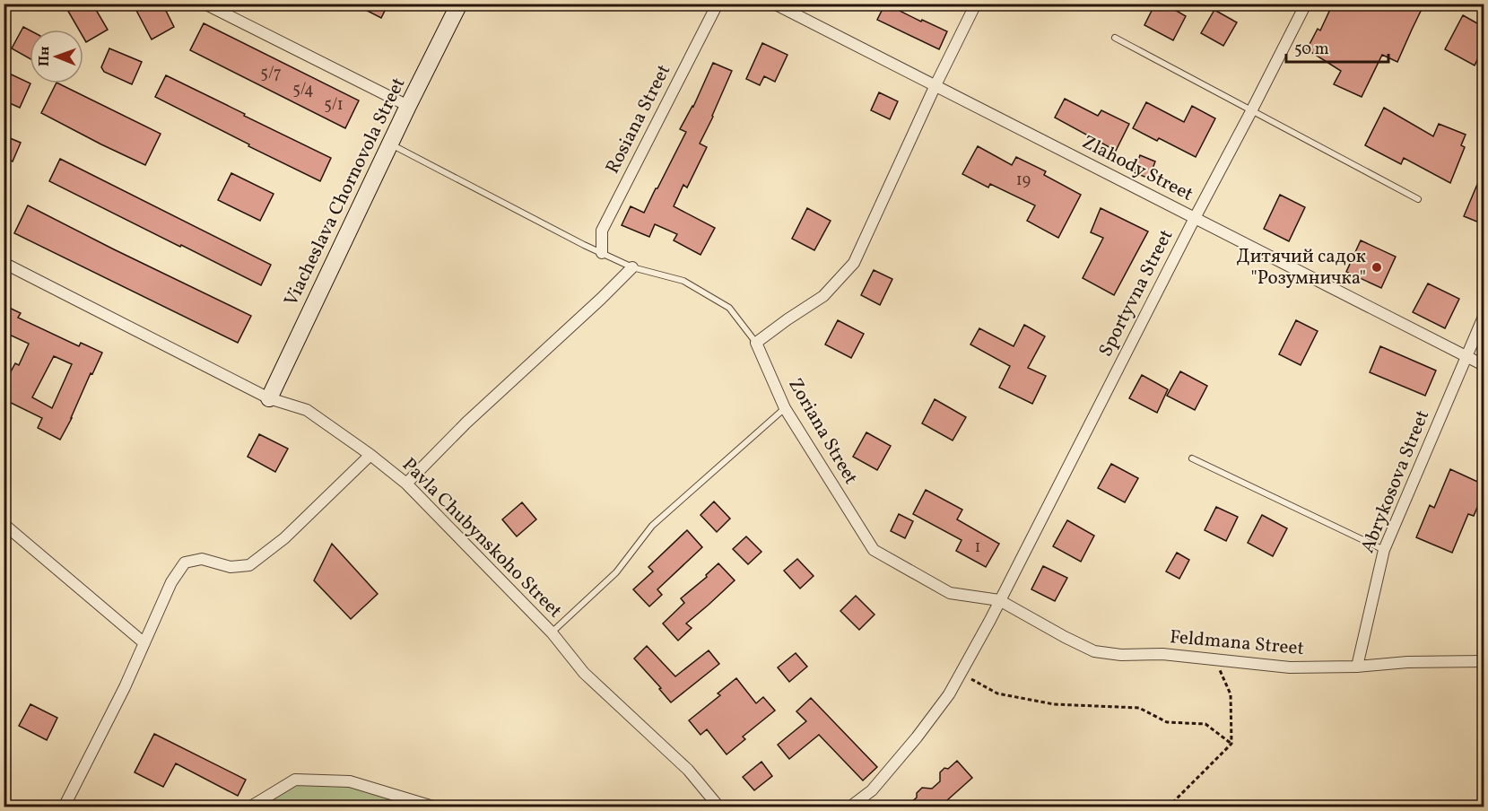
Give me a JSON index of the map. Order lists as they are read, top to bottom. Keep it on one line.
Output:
{"streets":{"street":["Rosiana Street","Zlahody Street","Viacheslava Chornovola Street","Sportyvna Street","Zoriana Street","Abrykosova Street","Pavla Chubynskoho Street","Feldmana Street"]},"crossings":[["Zlahody Street","Sportyvna Street"],["Zlahody Street","Abrykosova Street"],["Viacheslava Chornovola Street","Pavla Chubynskoho Street"],["Sportyvna Street","Zoriana Street"],["Sportyvna Street","Feldmana Street"],["Zoriana Street","Feldmana Street"],["Abrykosova Street","Feldmana Street"]],"places":["Дитячий садок \"Розумничка\""],"house_numbers":["5/7","5/4","5/1","19","1"],"scale_bar":"50 m","north":"left"}
